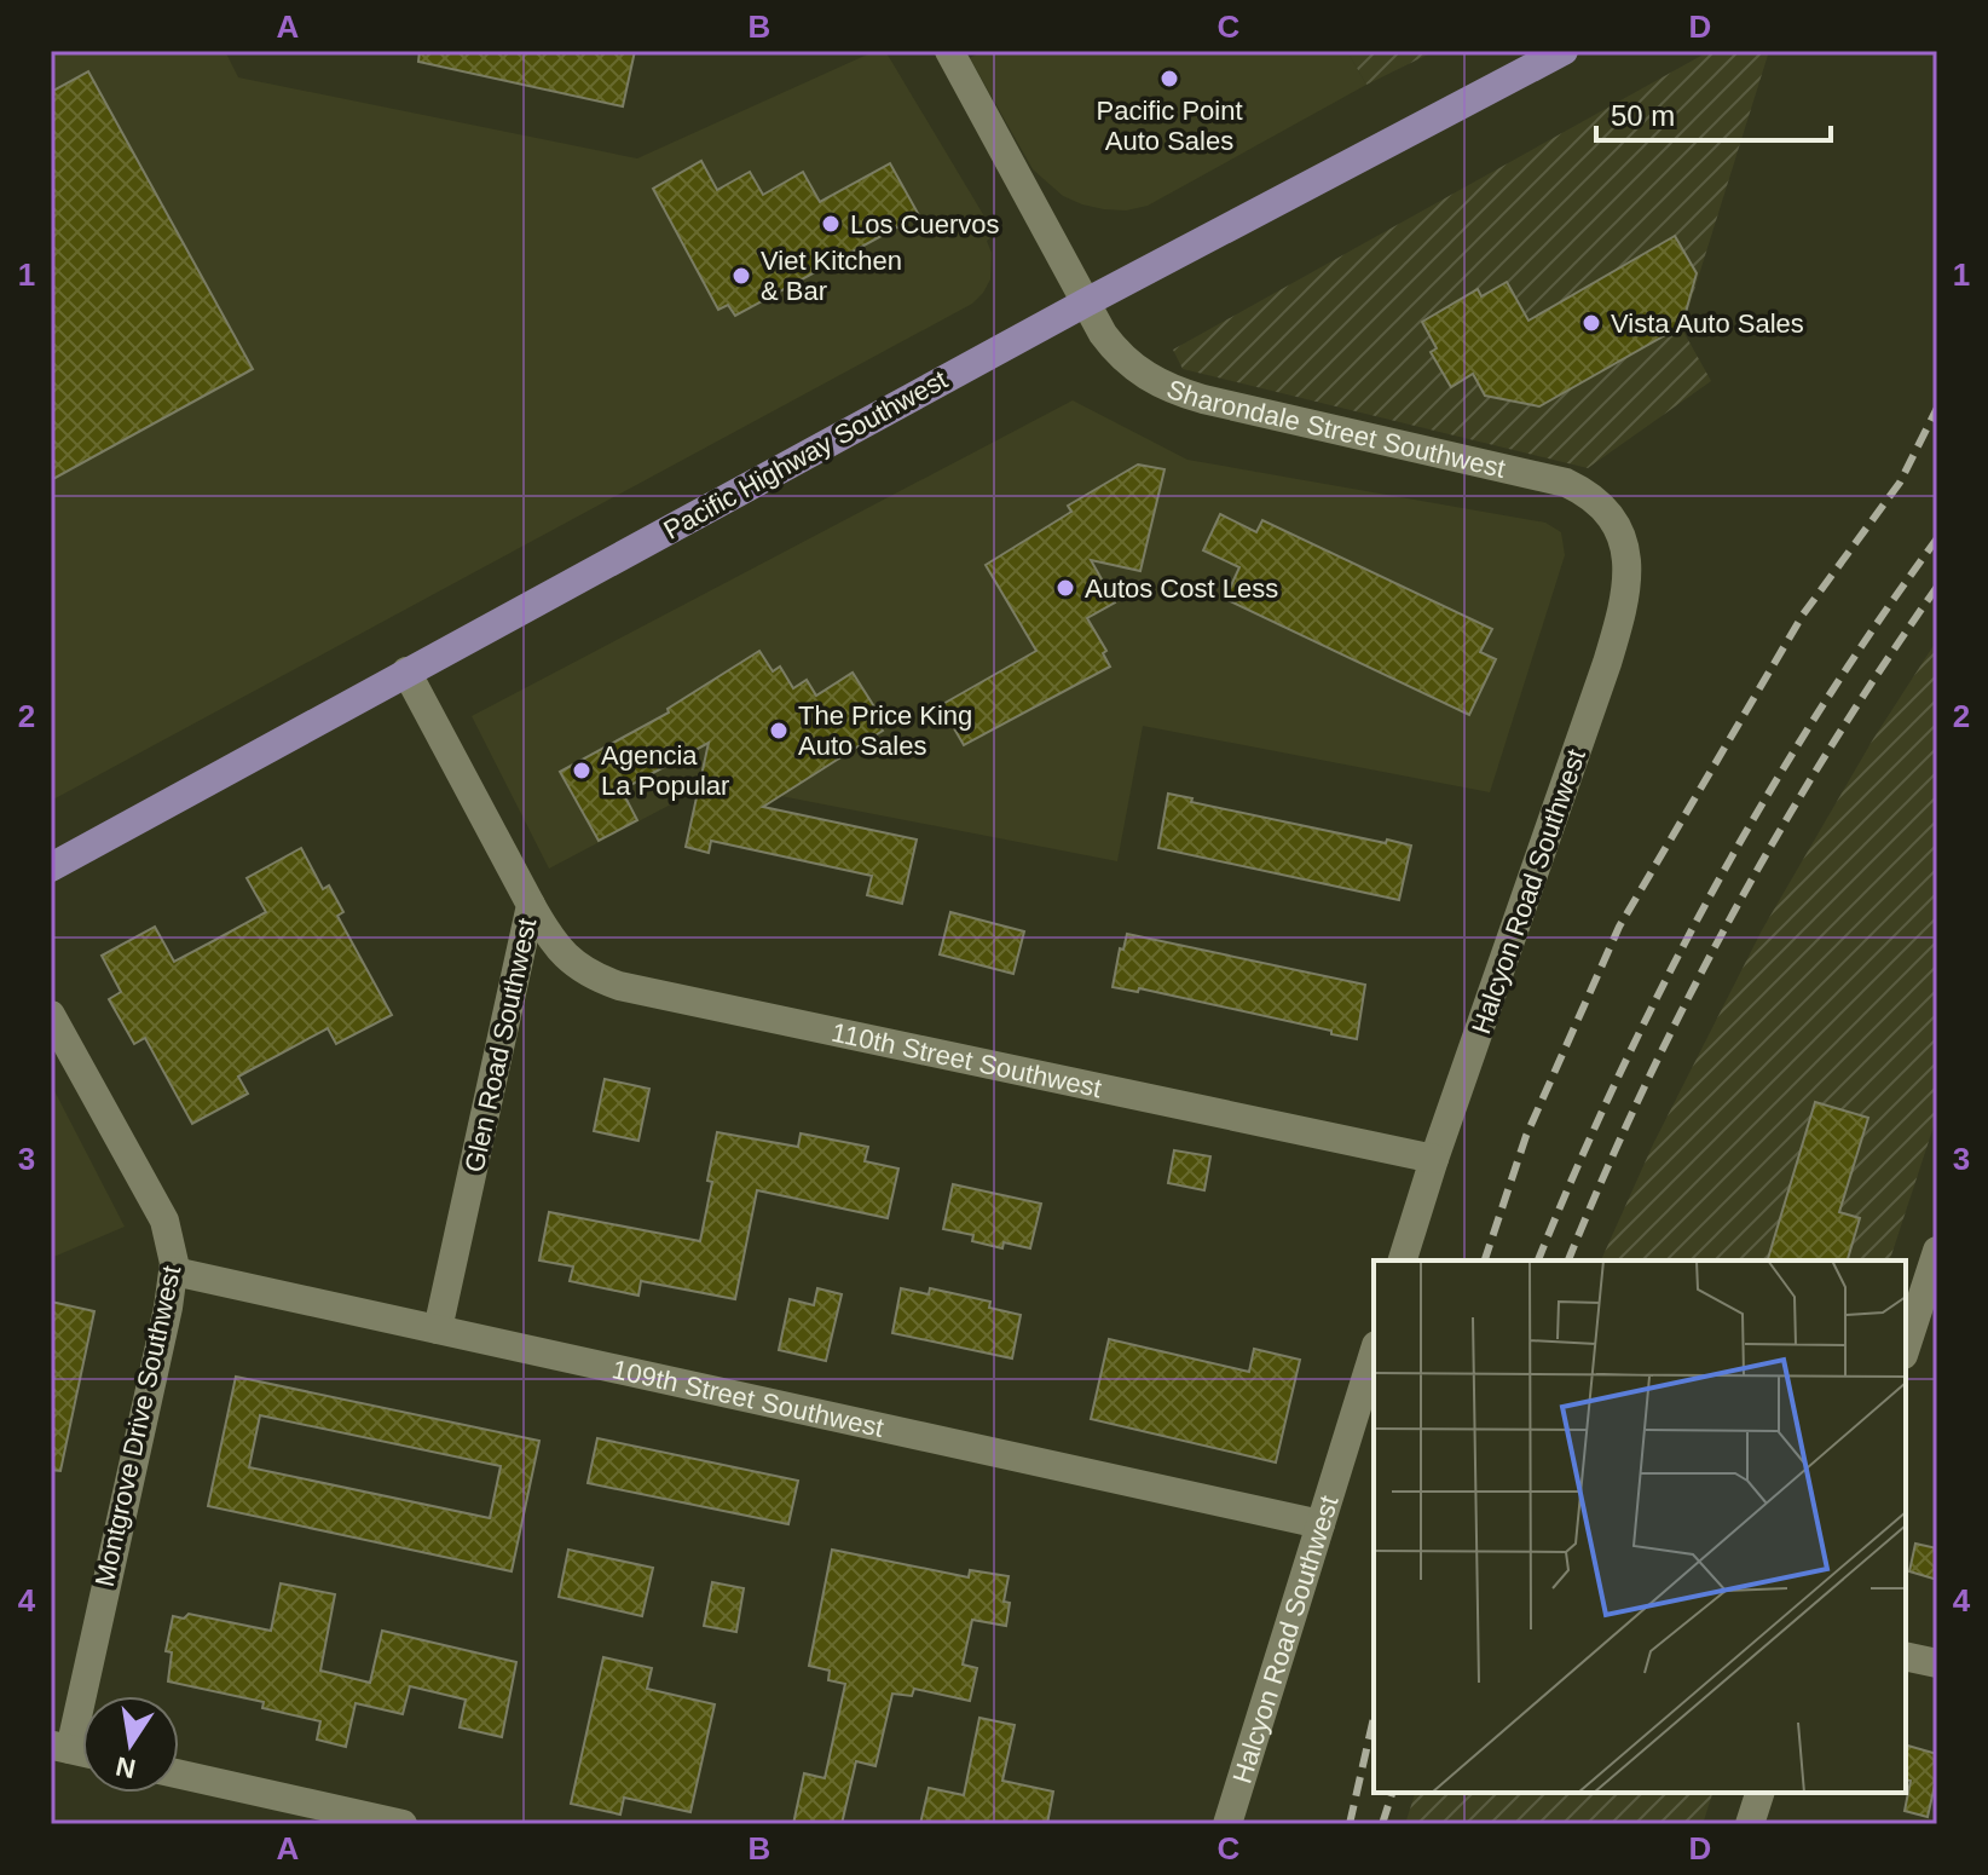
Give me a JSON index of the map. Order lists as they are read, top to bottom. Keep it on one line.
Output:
{"streets":{"main road":["Pacific Highway Southwest"],"street":["Sharondale Street Southwest","Halcyon Road Southwest","Glen Road Southwest","110th Street Southwest","109th Street Southwest","Montgrove Drive Southwest"]},"crossings":[["Sharondale Street Southwest","Pacific Highway Southwest"],["Sharondale Street Southwest","Halcyon Road Southwest"],["Pacific Highway Southwest","Glen Road Southwest"],["Halcyon Road Southwest","110th Street Southwest"],["Halcyon Road Southwest","109th Street Southwest"],["Glen Road Southwest","110th Street Southwest"],["Glen Road Southwest","109th Street Southwest"],["109th Street Southwest","Montgrove Drive Southwest"]],"places":["Pacific Point Auto Sales","Los Cuervos","Viet Kitchen & Bar","Vista Auto Sales","Autos Cost Less","The Price King Auto Sales","Agencia La Popular"],"scale_bar":"50 m","north":"bottom","grid":{"columns":["A","B","C","D"],"rows":["1","2","3","4"]}}
